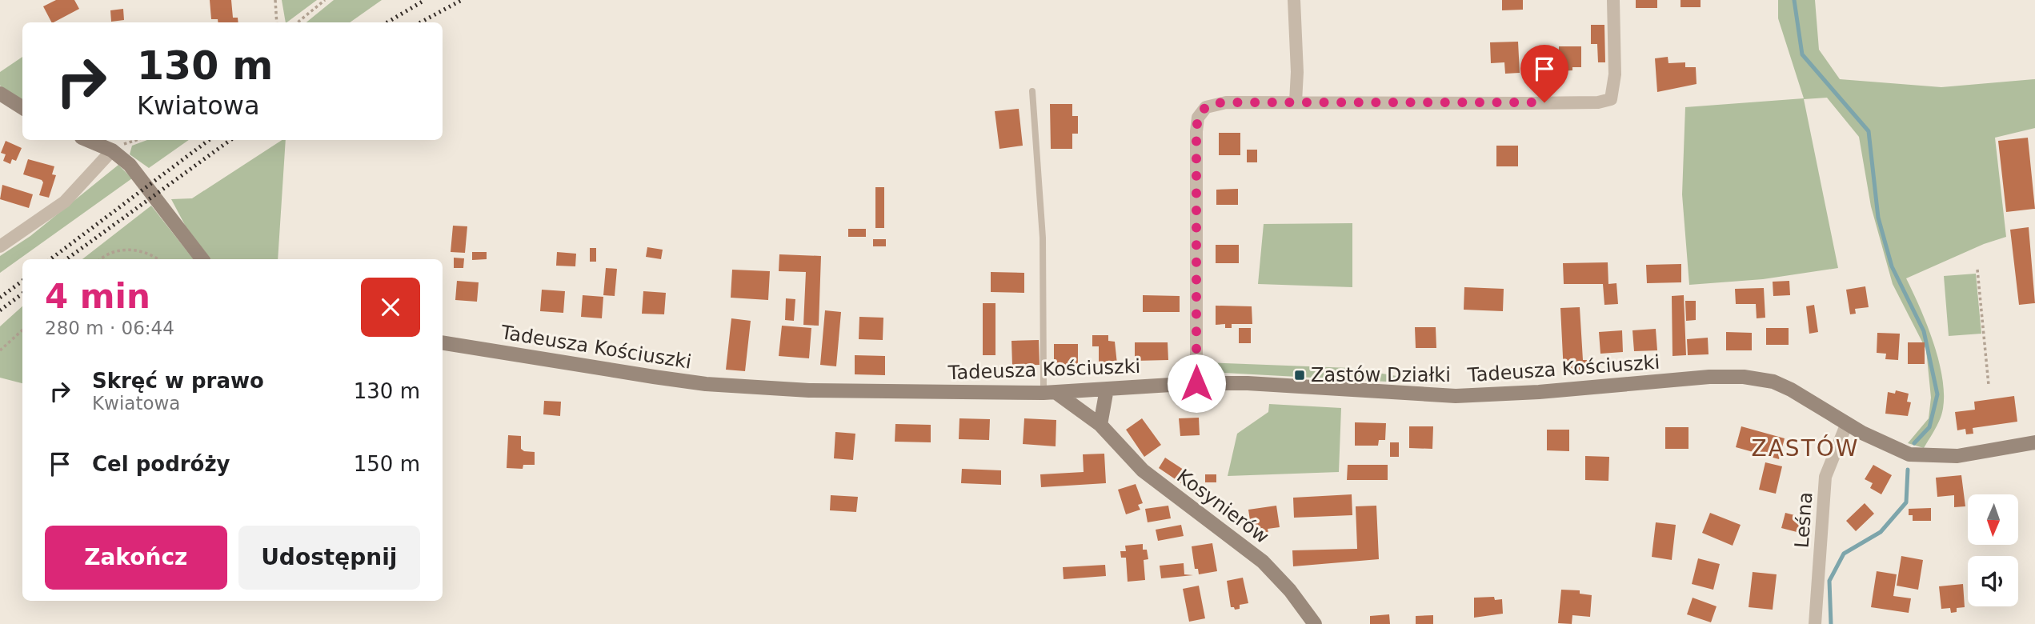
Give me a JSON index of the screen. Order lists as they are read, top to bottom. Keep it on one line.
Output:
{"streets":{"street":["Tadeusza Kościuszki","Kosynierów","Leśna"]},"crossings":[["Tadeusza Kościuszki","Kosynierów"],["Tadeusza Kościuszki","Leśna"]],"districts":["ZASTÓW"],"places":{"transit":["Zastów Działki"]},"north":"bottom","page":{"turn":["130 m","Kwiatowa"],"heading":["4 min","280 m · 06:44"],"list":[{"name":"Skręć w prawo","note":"Kwiatowa","value":"130 m"},{"name":"Cel podróży","value":"150 m"}],"buttons":["Zakończ","Udostępnij"]}}
